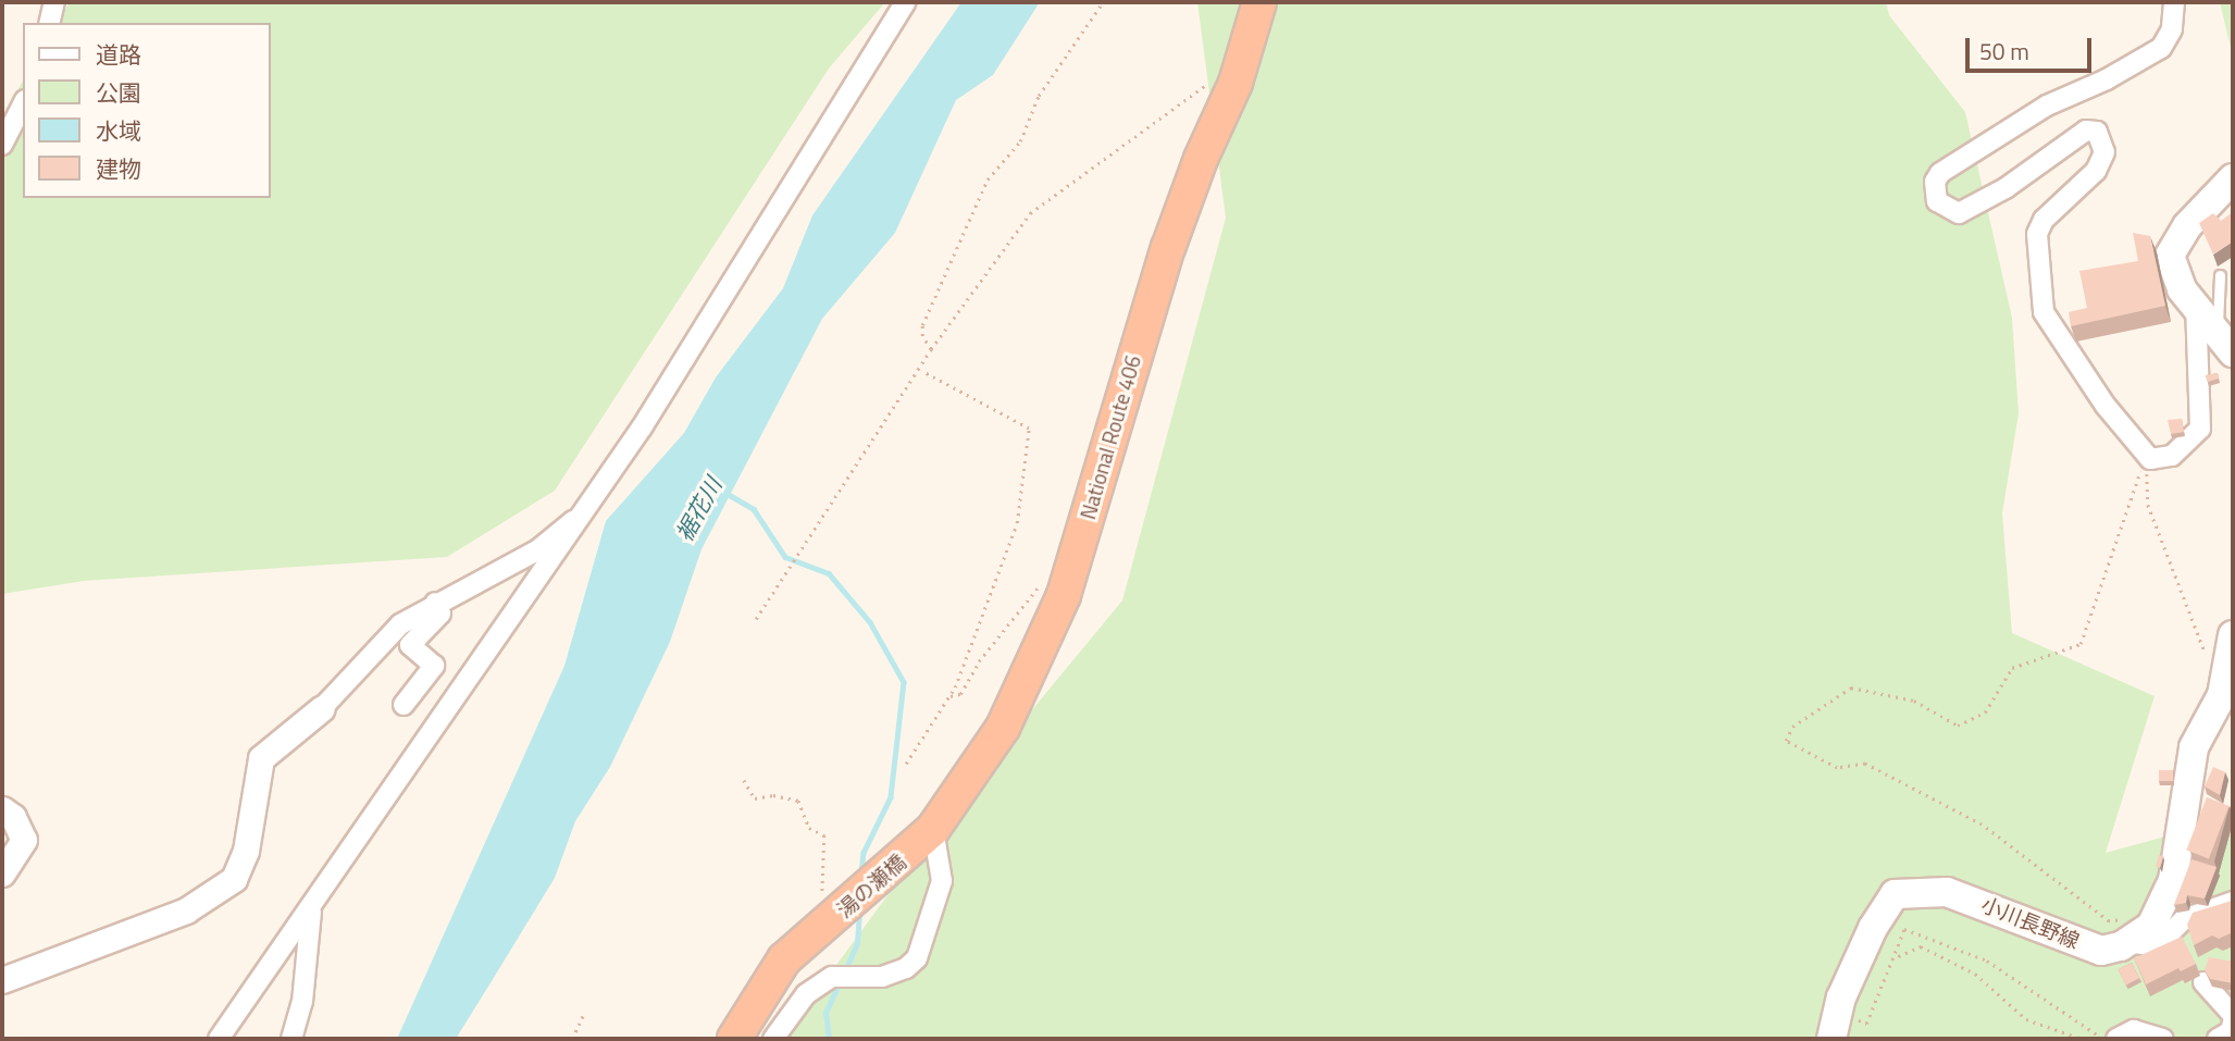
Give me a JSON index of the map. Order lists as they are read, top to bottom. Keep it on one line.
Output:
{"streets":{"highway":["National Route 406","湯の瀬橋"],"main road":["小川長野線"]},"crossings":[["National Route 406","湯の瀬橋"]],"water":["裾花川"],"legend":["道路","公園","水域","建物"],"scale_bar":"50 m"}
